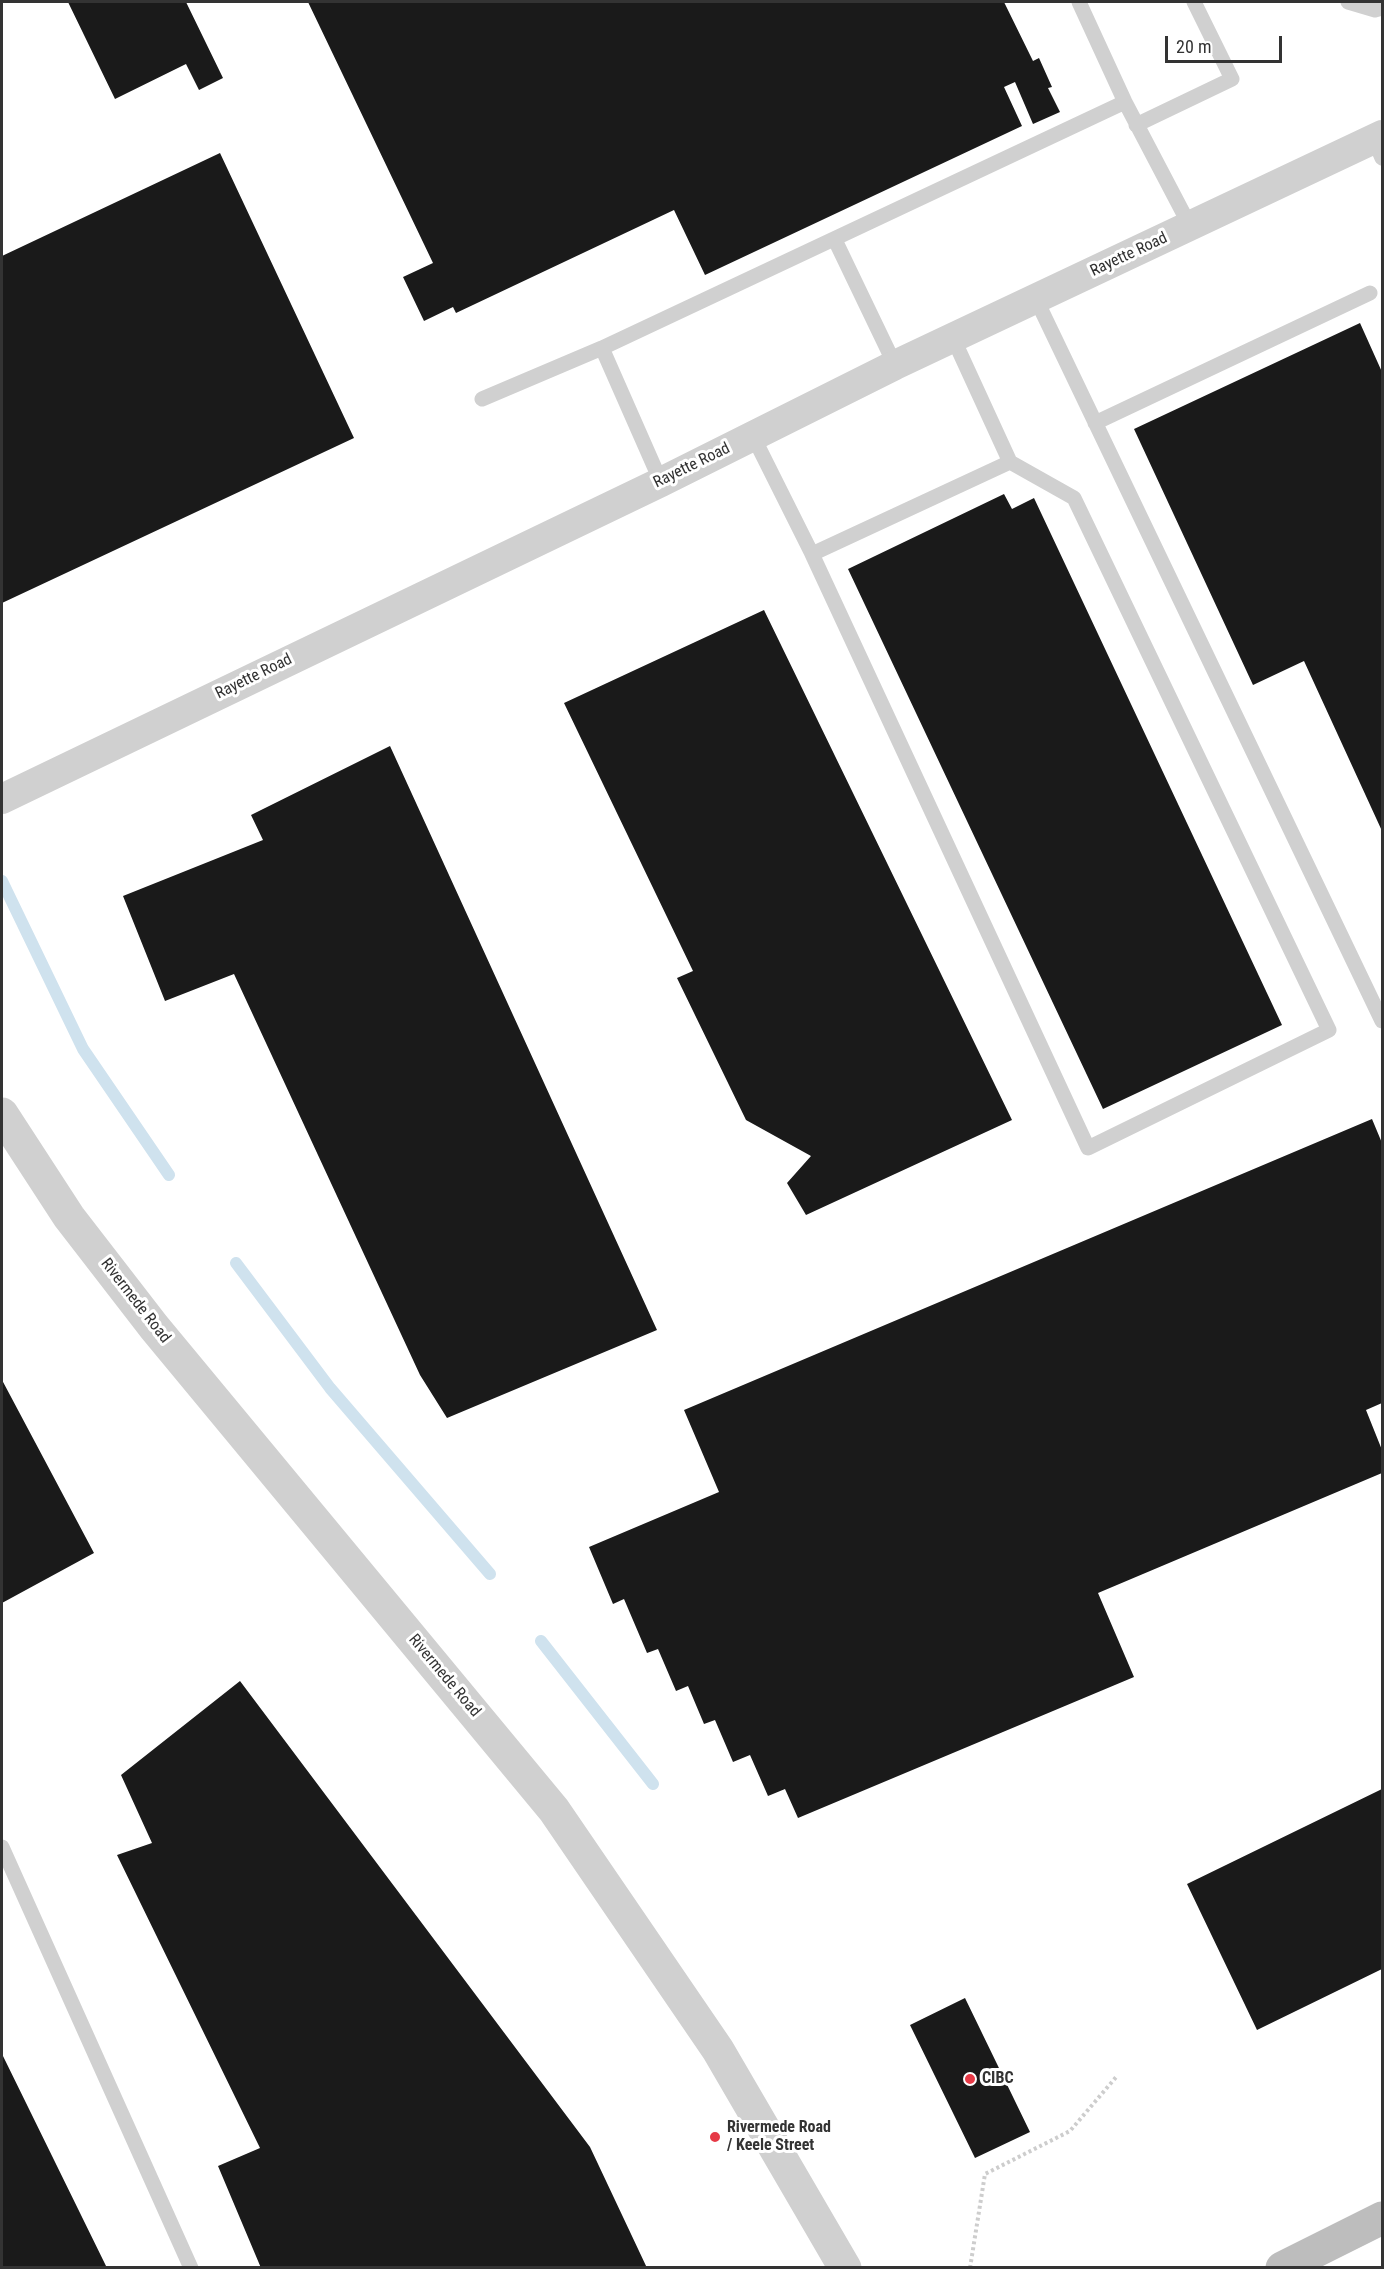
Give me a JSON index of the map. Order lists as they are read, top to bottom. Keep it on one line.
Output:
{"streets":{"street":["Rayette Road","Rivermede Road"]},"places":["CIBC","Rivermede Road / Keele Street"],"scale_bar":"20 m"}
